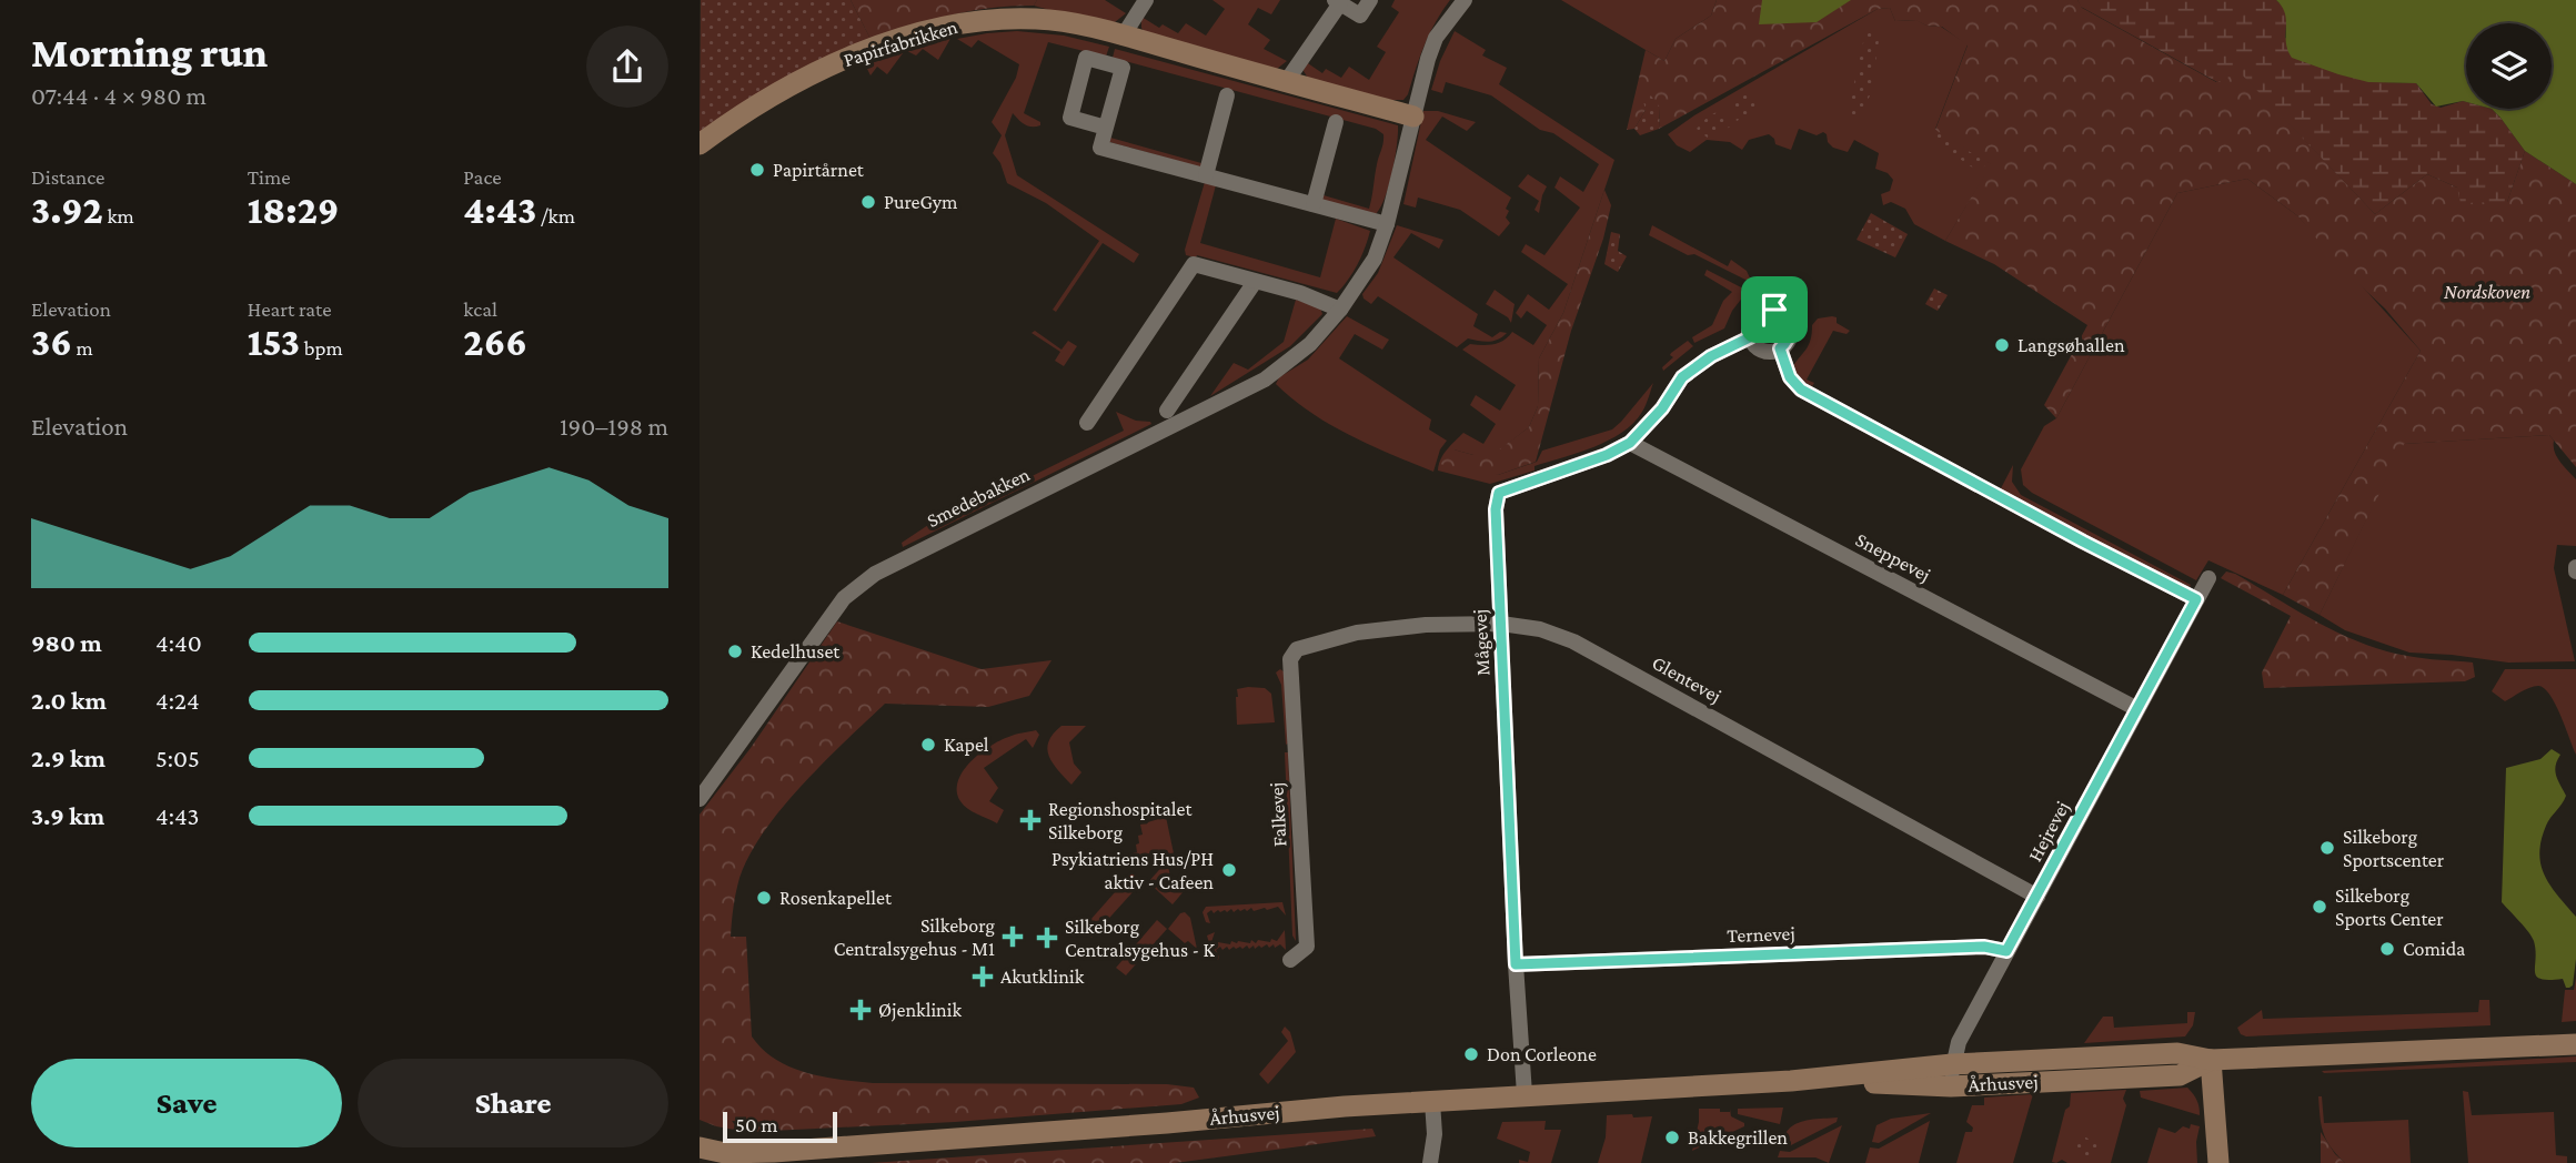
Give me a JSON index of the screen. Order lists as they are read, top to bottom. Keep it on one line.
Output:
{"streets":{"street":["Papirfabrikken","Smedebakken","Sneppevej","Mågevej","Glentevej","Falkevej","Hejrevej","Ternevej","Århusvej"]},"crossings":[["Papirfabrikken","Smedebakken"],["Sneppevej","Mågevej"],["Sneppevej","Hejrevej"],["Mågevej","Glentevej"],["Mågevej","Ternevej"],["Mågevej","Århusvej"],["Glentevej","Falkevej"],["Glentevej","Hejrevej"],["Hejrevej","Ternevej"],["Hejrevej","Århusvej"]],"parks":["Nordskoven"],"places":{"other":["Papirtårnet","PureGym","Langsøhallen","Kedelhuset","Kapel","Silkeborg Sportscenter","Psykiatriens Hus/PH aktiv - Cafeen","Rosenkapellet","Silkeborg Sports Center","Comida","Don Corleone","Bakkegrillen"],"health":["Regionshospitalet Silkeborg","Silkeborg Centralsygehus - M1","Silkeborg Centralsygehus - K","Akutklinik","Øjenklinik"]},"scale_bar":"50 m","page":{"heading":["Morning run","07:44 · 4 × 980 m"],"stats":[["Distance","3.92 km"],["Time","18:29"],["Pace","4:43 /km"],["Elevation","36 m"],["Heart rate","153 bpm"],["kcal","266"]],"chart":["Elevation","190–198 m"],"list":[{"name":"980 m","note":"4:40"},{"name":"2.0 km","note":"4:24"},{"name":"2.9 km","note":"5:05"},{"name":"3.9 km","note":"4:43"}],"buttons":["Save","Share"],"scale":"50 m"}}
